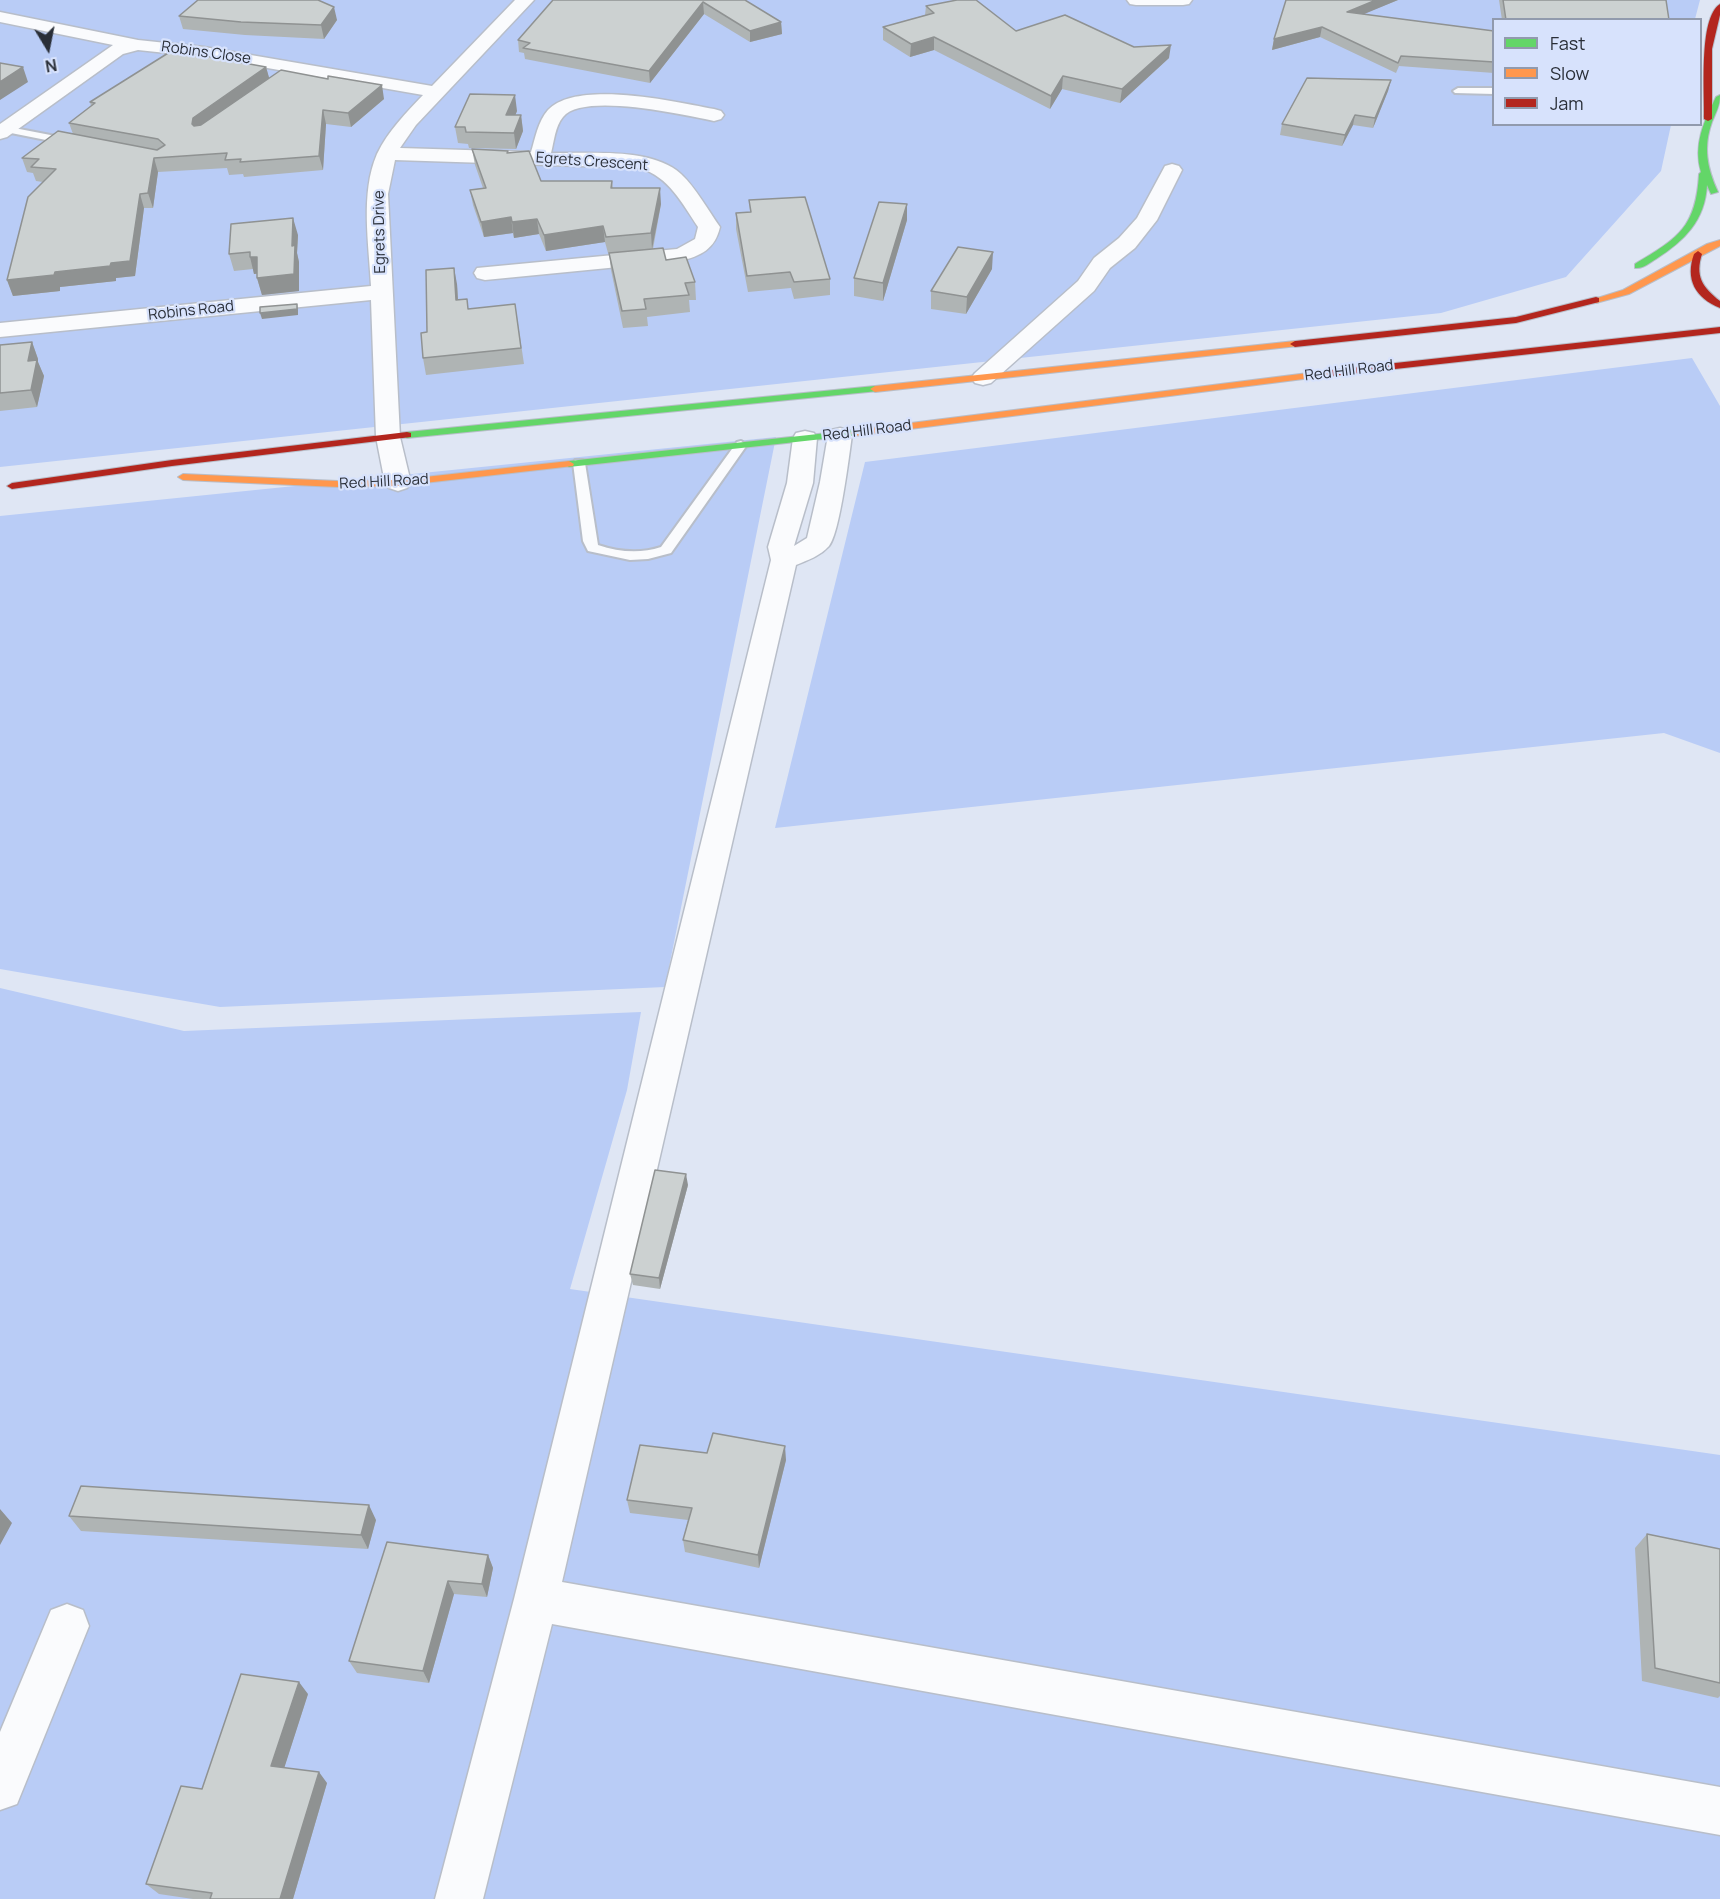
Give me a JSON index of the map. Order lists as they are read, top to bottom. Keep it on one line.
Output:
{"streets":{"main road":["Red Hill Road"],"street":["Robins Close","Egrets Crescent","Egrets Drive","Robins Road"]},"crossings":[["Robins Close","Egrets Drive"],["Egrets Crescent","Egrets Drive"],["Egrets Drive","Robins Road"],["Egrets Drive","Red Hill Road"]],"legend":["Fast","Slow","Jam"],"north":"bottom"}
